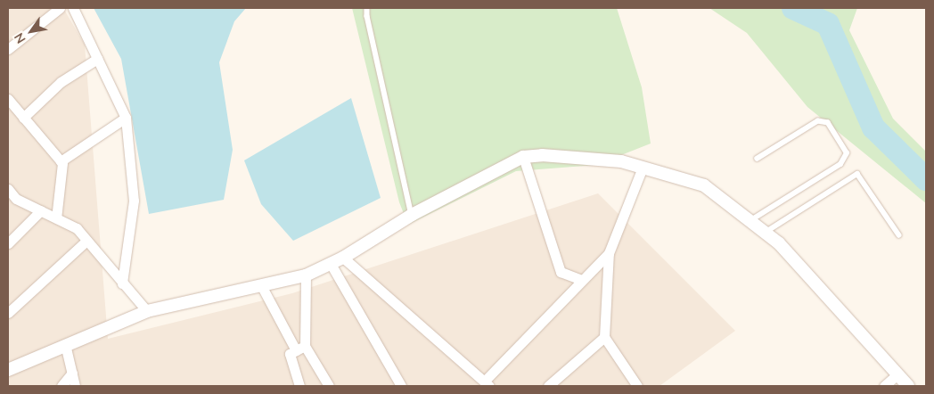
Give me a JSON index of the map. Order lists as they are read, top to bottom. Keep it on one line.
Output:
{"north":"bottom left"}
